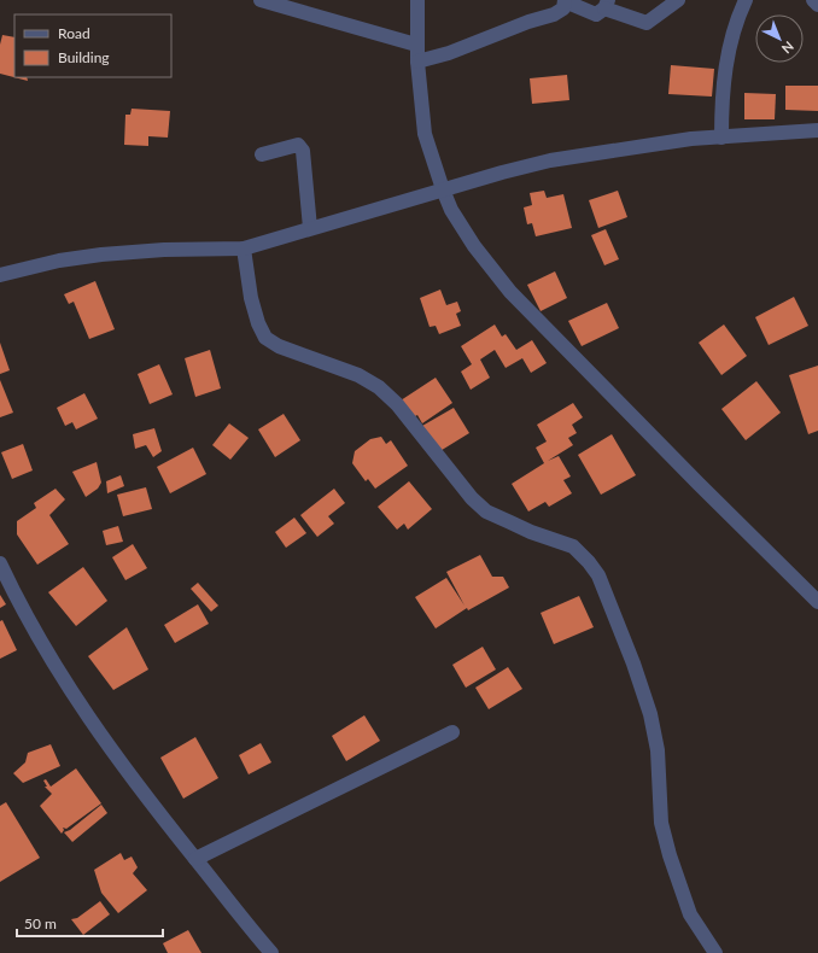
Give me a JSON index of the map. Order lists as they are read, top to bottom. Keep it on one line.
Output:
{"legend":["Road","Building"],"scale_bar":"50 m","north":"bottom right"}
